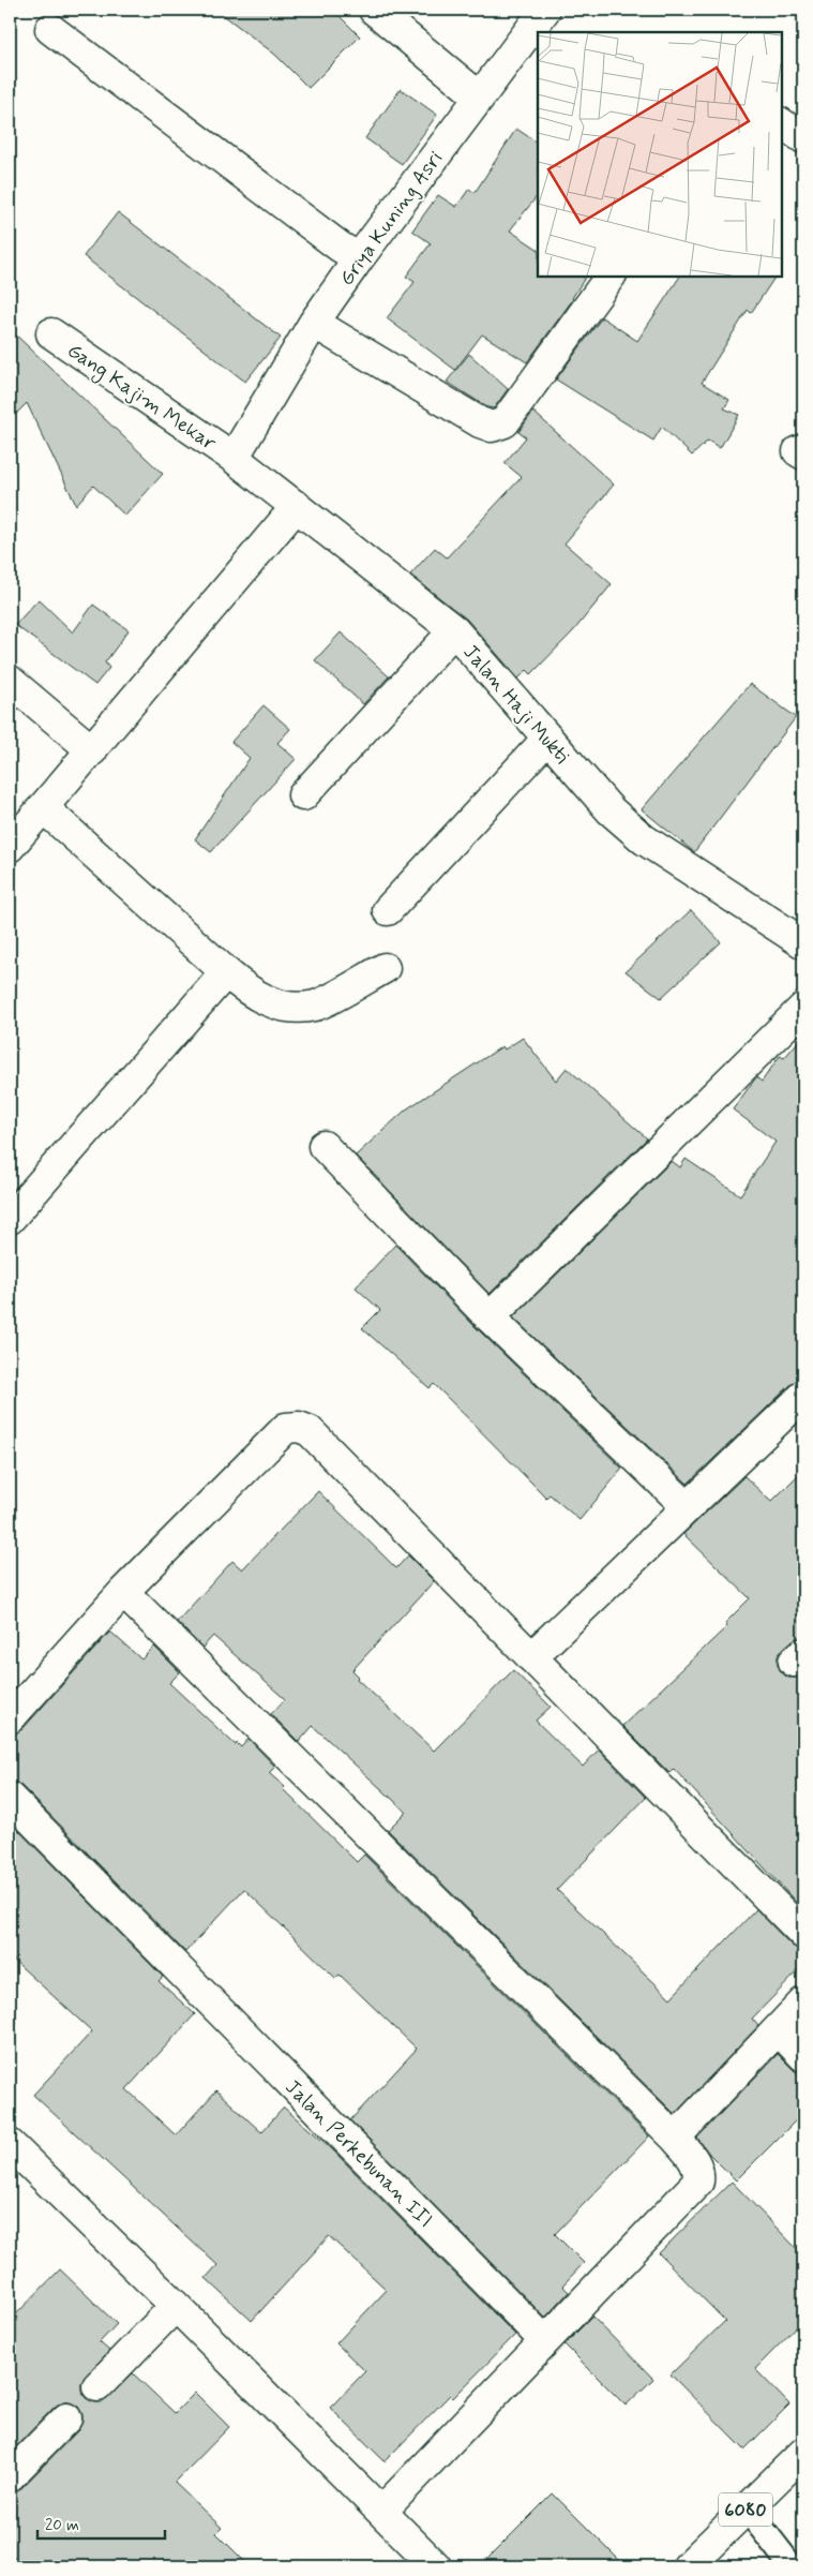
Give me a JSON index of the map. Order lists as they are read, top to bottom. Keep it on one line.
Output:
{"streets":{"street":["Griya Kuning Asri","Gang Kajim Mekar","Jalan Haji Mukti","Jalan Perkebunan III","6080"]},"crossings":[["Griya Kuning Asri","Gang Kajim Mekar"],["Griya Kuning Asri","Jalan Haji Mukti"],["Gang Kajim Mekar","Jalan Haji Mukti"]],"scale_bar":"20 m"}
